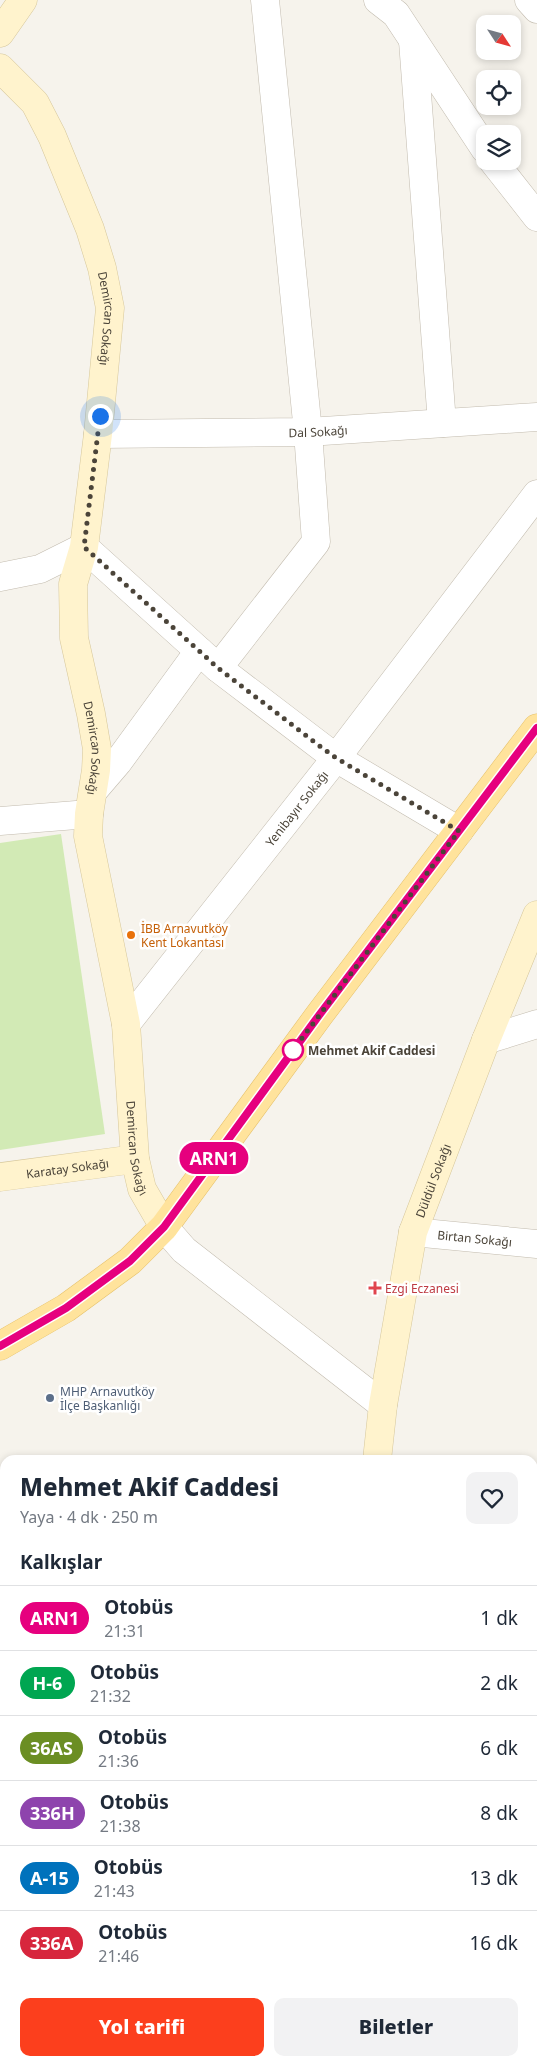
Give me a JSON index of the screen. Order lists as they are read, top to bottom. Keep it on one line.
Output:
{"streets":{"main road":["Demircan Sokağı","Karatay Sokağı","Düldül Sokağı"],"street":["Dal Sokağı","Yenibayır Sokağı","Birtan Sokağı"]},"crossings":[["Demircan Sokağı","Dal Sokağı"],["Demircan Sokağı","Yenibayır Sokağı"],["Demircan Sokağı","Karatay Sokağı"],["Demircan Sokağı","Düldül Sokağı"],["Düldül Sokağı","Birtan Sokağı"]],"places":{"other":["İBB Arnavutköy Kent Lokantası","Mehmet Akif Caddesi","MHP Arnavutköy İlçe Başkanlığı"],"health":["Ezgi Eczanesi"]},"lines":["bus line ARN1"],"north":"bottom right","page":{"on_map":"ARN1","heading":[["Mehmet Akif Caddesi","Yaya · 4 dk · 250 m"],"Kalkışlar"],"list":[{"mark":"ARN1","name":"Otobüs","note":"21:31","value":"1 dk"},{"mark":"H-6","name":"Otobüs","note":"21:32","value":"2 dk"},{"mark":"36AS","name":"Otobüs","note":"21:36","value":"6 dk"},{"mark":"336H","name":"Otobüs","note":"21:38","value":"8 dk"},{"mark":"A-15","name":"Otobüs","note":"21:43","value":"13 dk"},{"mark":"336A","name":"Otobüs","note":"21:46","value":"16 dk"}],"buttons":["Yol tarifi","Biletler"]}}
